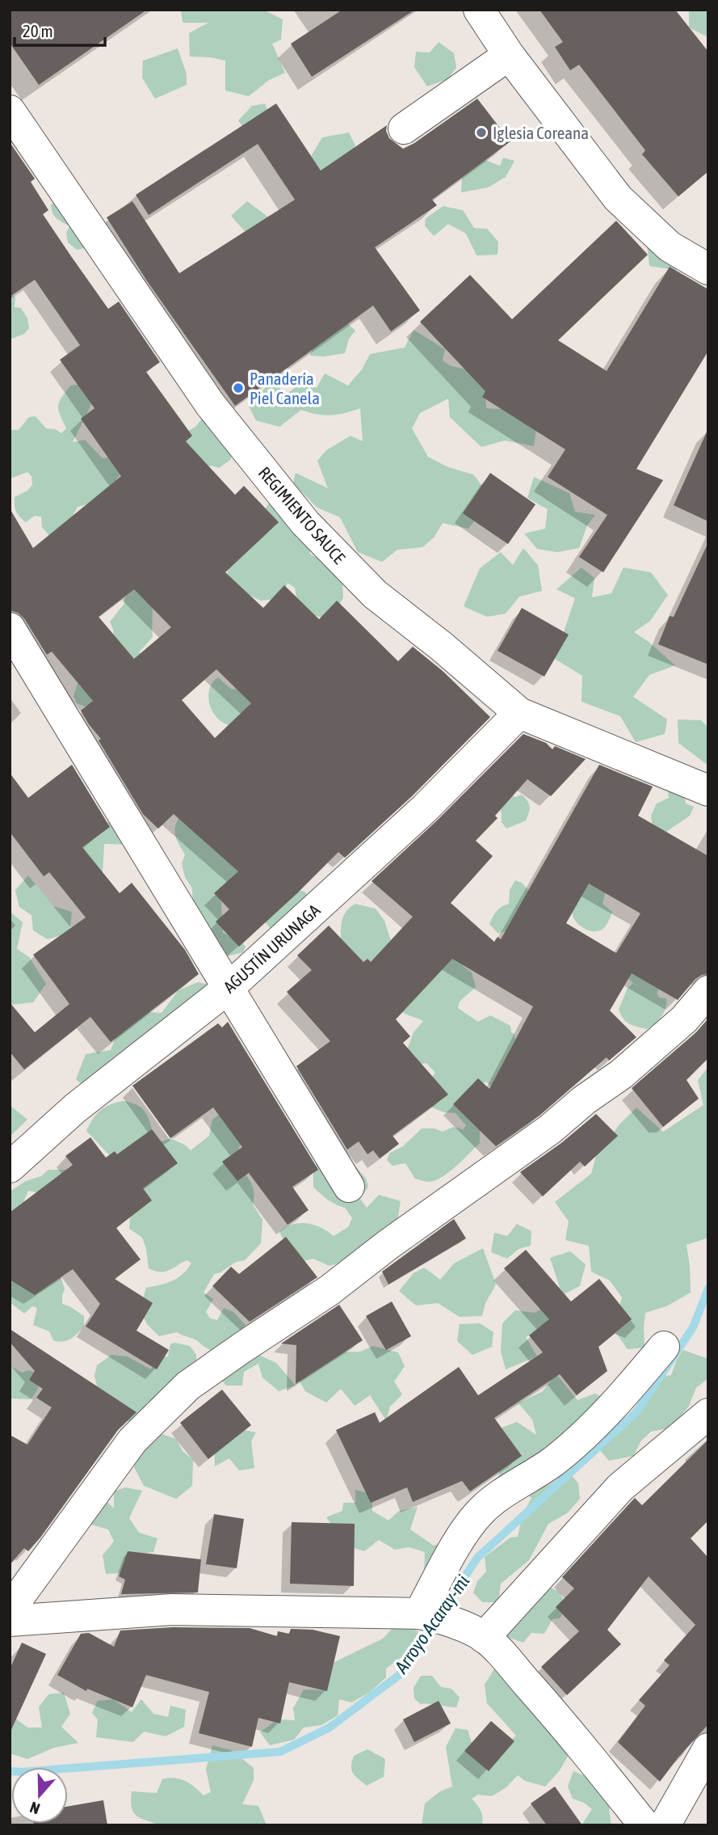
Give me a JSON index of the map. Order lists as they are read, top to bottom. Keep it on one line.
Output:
{"streets":{"street":["REGIMIENTO SAUCE","AGUSTÍN URUNAGA"]},"crossings":[["REGIMIENTO SAUCE","AGUSTÍN URUNAGA"]],"water":["Arroyo Acaray-mi"],"places":["Iglesia Coreana","Panadería Piel Canela"],"scale_bar":"20 m","north":"bottom"}
